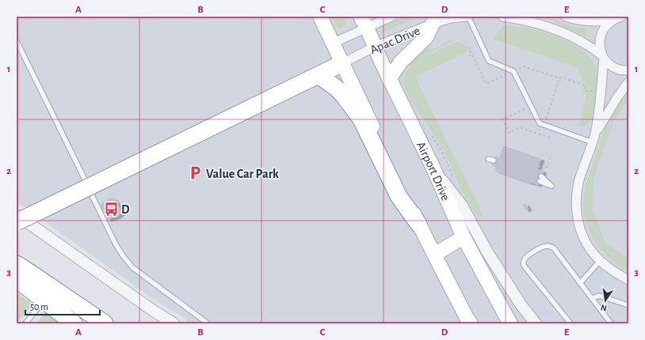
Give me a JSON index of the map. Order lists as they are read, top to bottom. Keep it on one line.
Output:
{"streets":{"main road":["Airport Drive"],"street":["Apac Drive"]},"crossings":[["Apac Drive","Airport Drive"]],"places":{"parking":["Value Car Park"],"bus stop":["D"]},"scale_bar":"50 m","north":"bottom","grid":{"columns":["A","B","C","D","E"],"rows":["1","2","3"]}}
